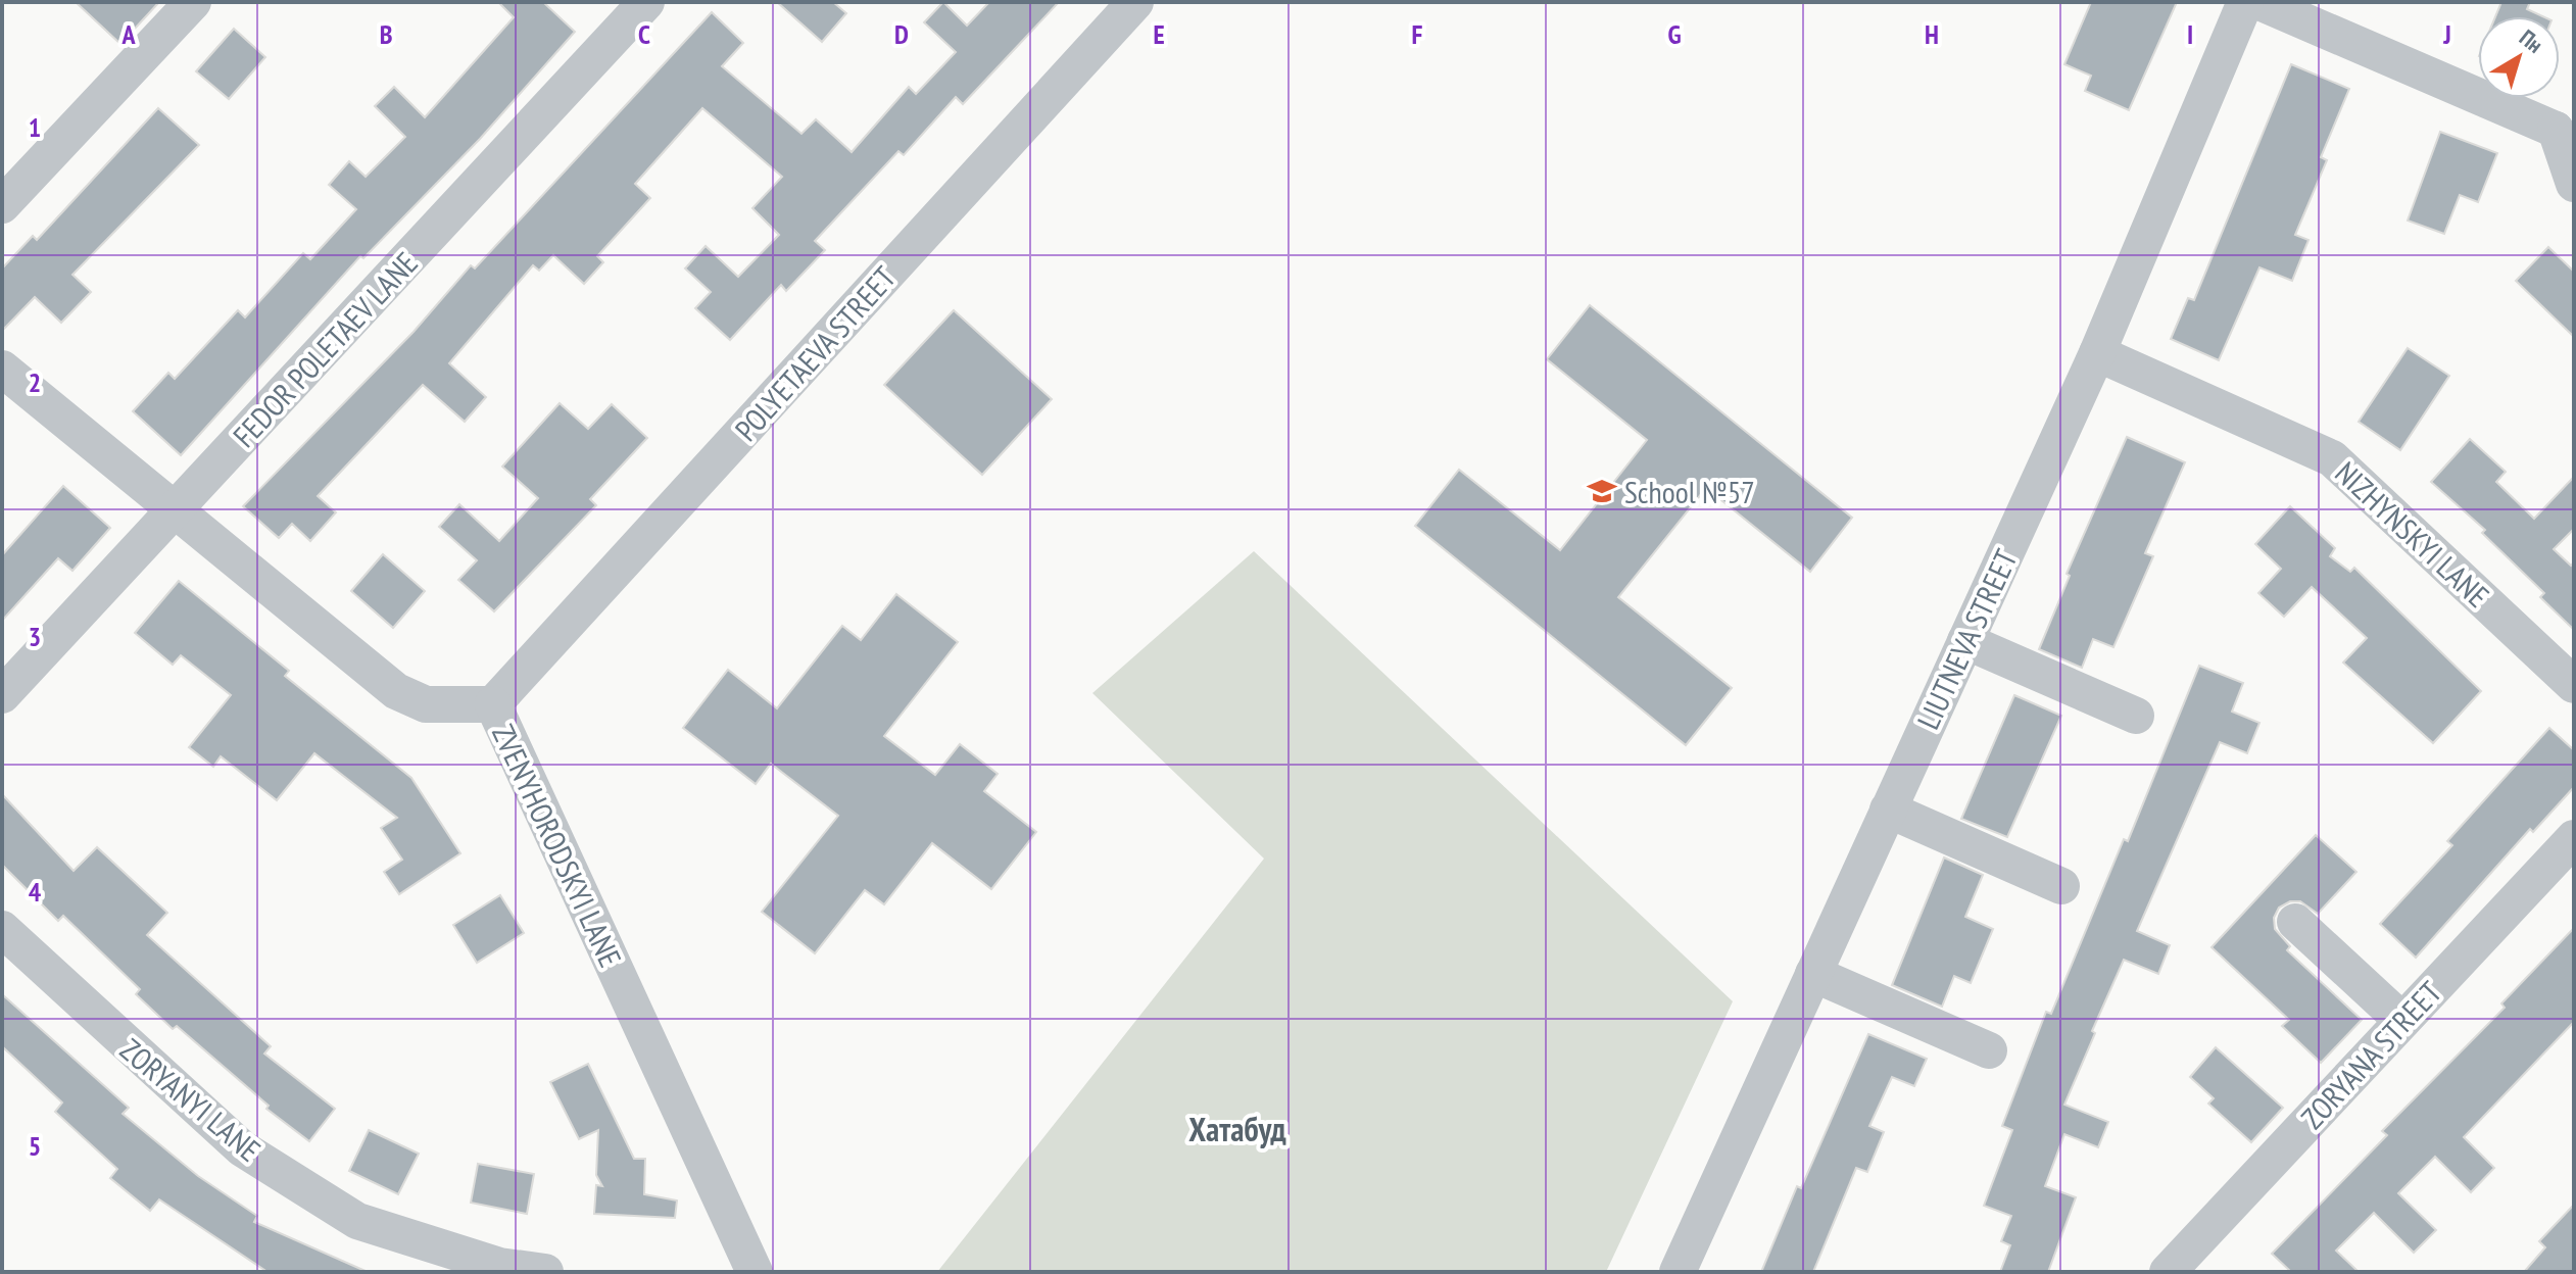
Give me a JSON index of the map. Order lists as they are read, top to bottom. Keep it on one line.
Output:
{"streets":{"street":["FEDOR POLETAEV LANE","POLYETAEVA STREET","NIZHYNSKYI LANE","LIUTNEVA STREET","ZVENYHORODSKYI LANE","ZORYANA STREET","ZORYANYI LANE"]},"crossings":[["FEDOR POLETAEV LANE","ZVENYHORODSKYI LANE"],["POLYETAEVA STREET","ZVENYHORODSKYI LANE"],["NIZHYNSKYI LANE","LIUTNEVA STREET"]],"districts":["Хатабуд"],"places":{"school or university":["School №57"]},"north":"top right","grid":{"columns":["A","B","C","D","E","F","G","H","I","J"],"rows":["1","2","3","4","5"]}}
